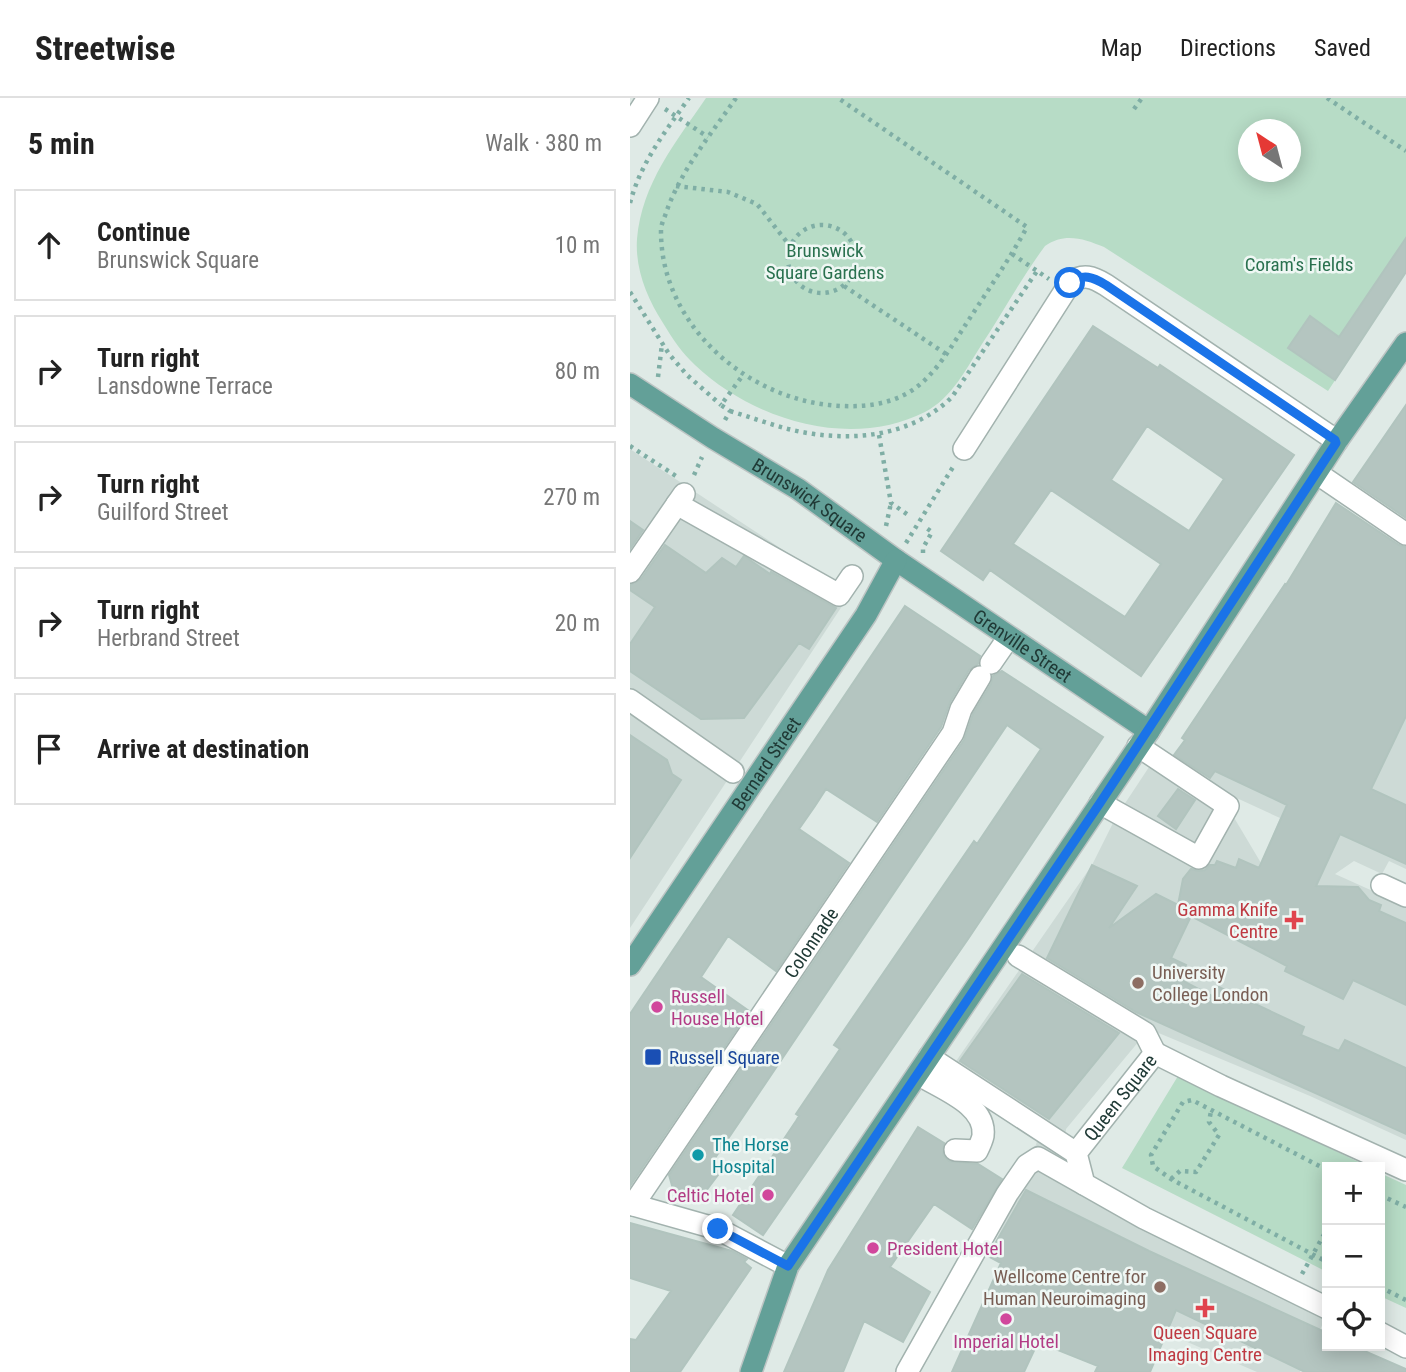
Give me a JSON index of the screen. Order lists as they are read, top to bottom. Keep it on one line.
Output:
{"streets":{"main road":["Brunswick Square","Grenville Street","Bernard Street"],"street":["Colonnade","Queen Square"]},"crossings":[["Brunswick Square","Grenville Street"],["Brunswick Square","Bernard Street"],["Grenville Street","Bernard Street"],["Grenville Street","Colonnade"]],"parks":["Brunswick Square Gardens","Coram's Fields"],"places":{"health":["Gamma Knife Centre","Queen Square Imaging Centre"],"other":["University College London","Russell House Hotel","The Horse Hospital","Celtic Hotel","President Hotel","Wellcome Centre for Human Neuroimaging","Imperial Hotel"],"transit":["Russell Square"]},"north":"top left","page":{"header":"Streetwise","nav":["Map","Directions","Saved"],"heading":["5 min","Walk · 380 m"],"list":[["Continue","Brunswick Square","10 m"],["Turn right","Lansdowne Terrace","80 m"],["Turn right","Guilford Street","270 m"],["Turn right","Herbrand Street","20 m"],"Arrive at destination"],"map_buttons":["+","−"]}}
